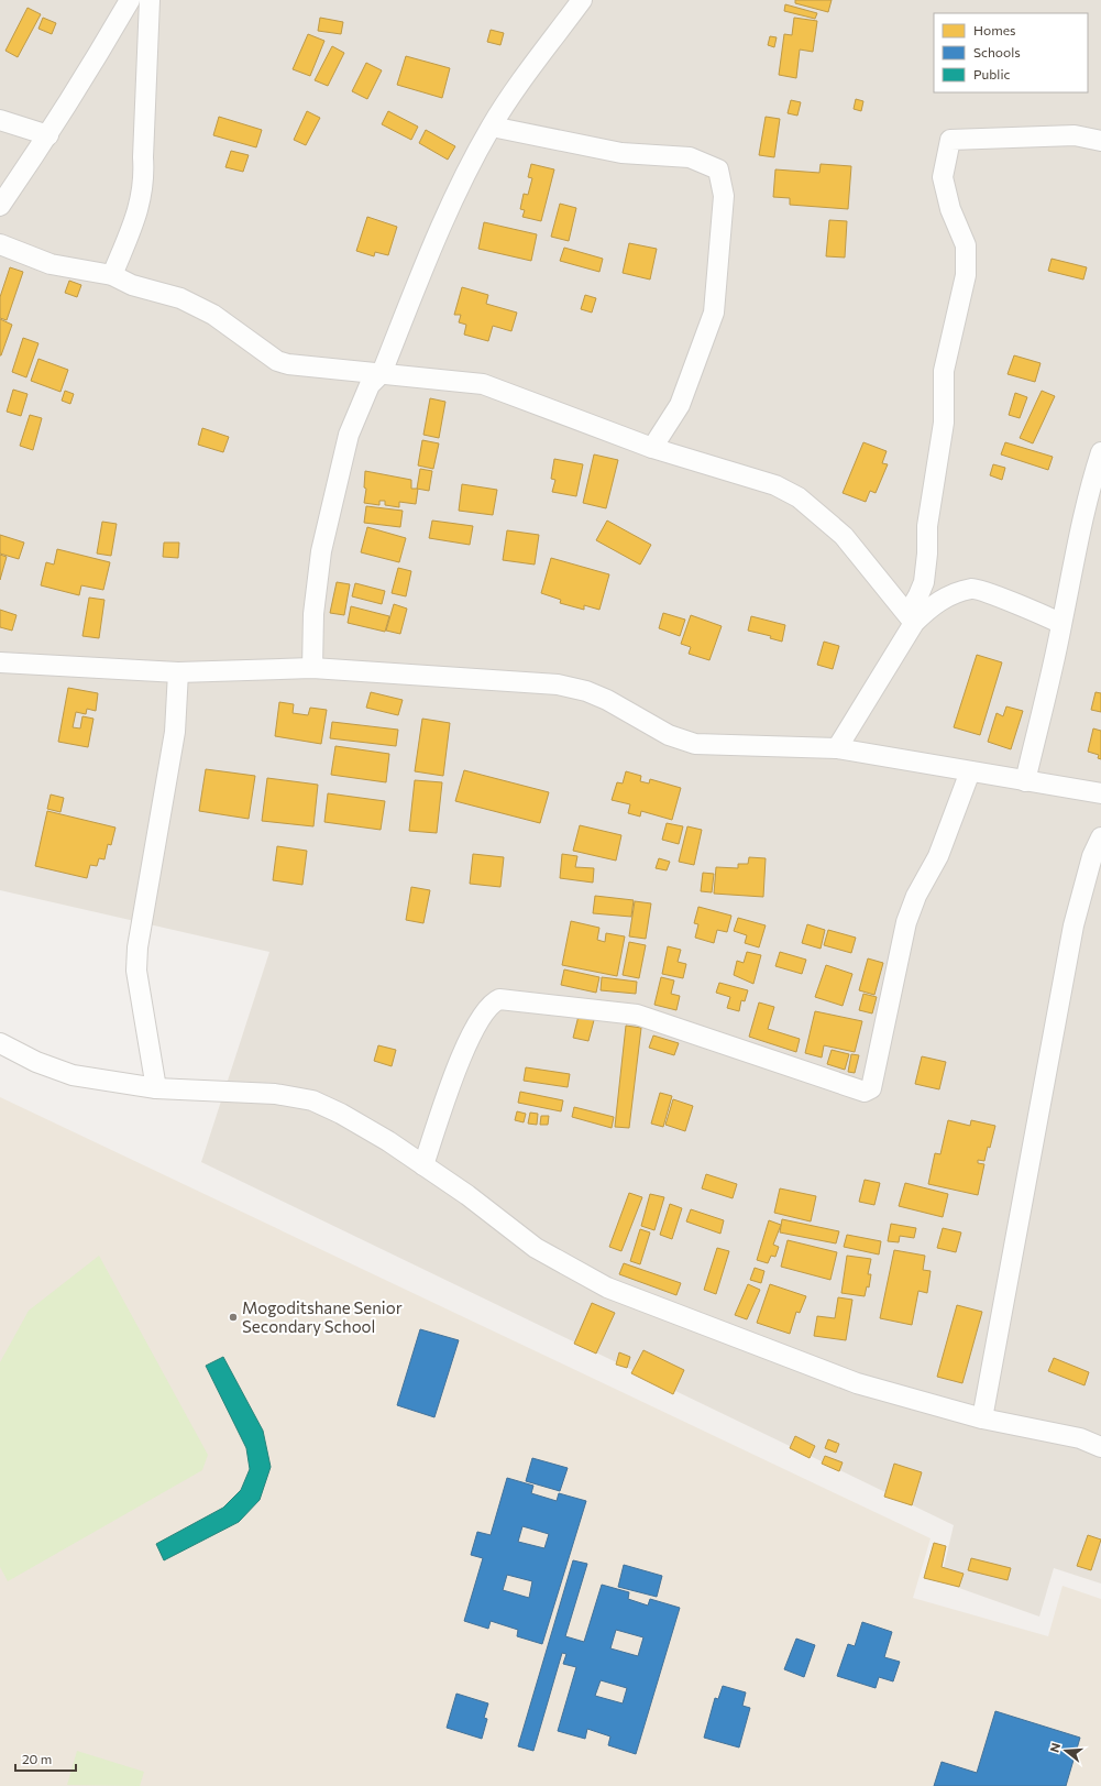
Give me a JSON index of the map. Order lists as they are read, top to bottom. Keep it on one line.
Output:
{"places":["Mogoditshane Senior Secondary School"],"legend":["Homes","Schools","Public"],"scale_bar":"20 m","north":"left"}
